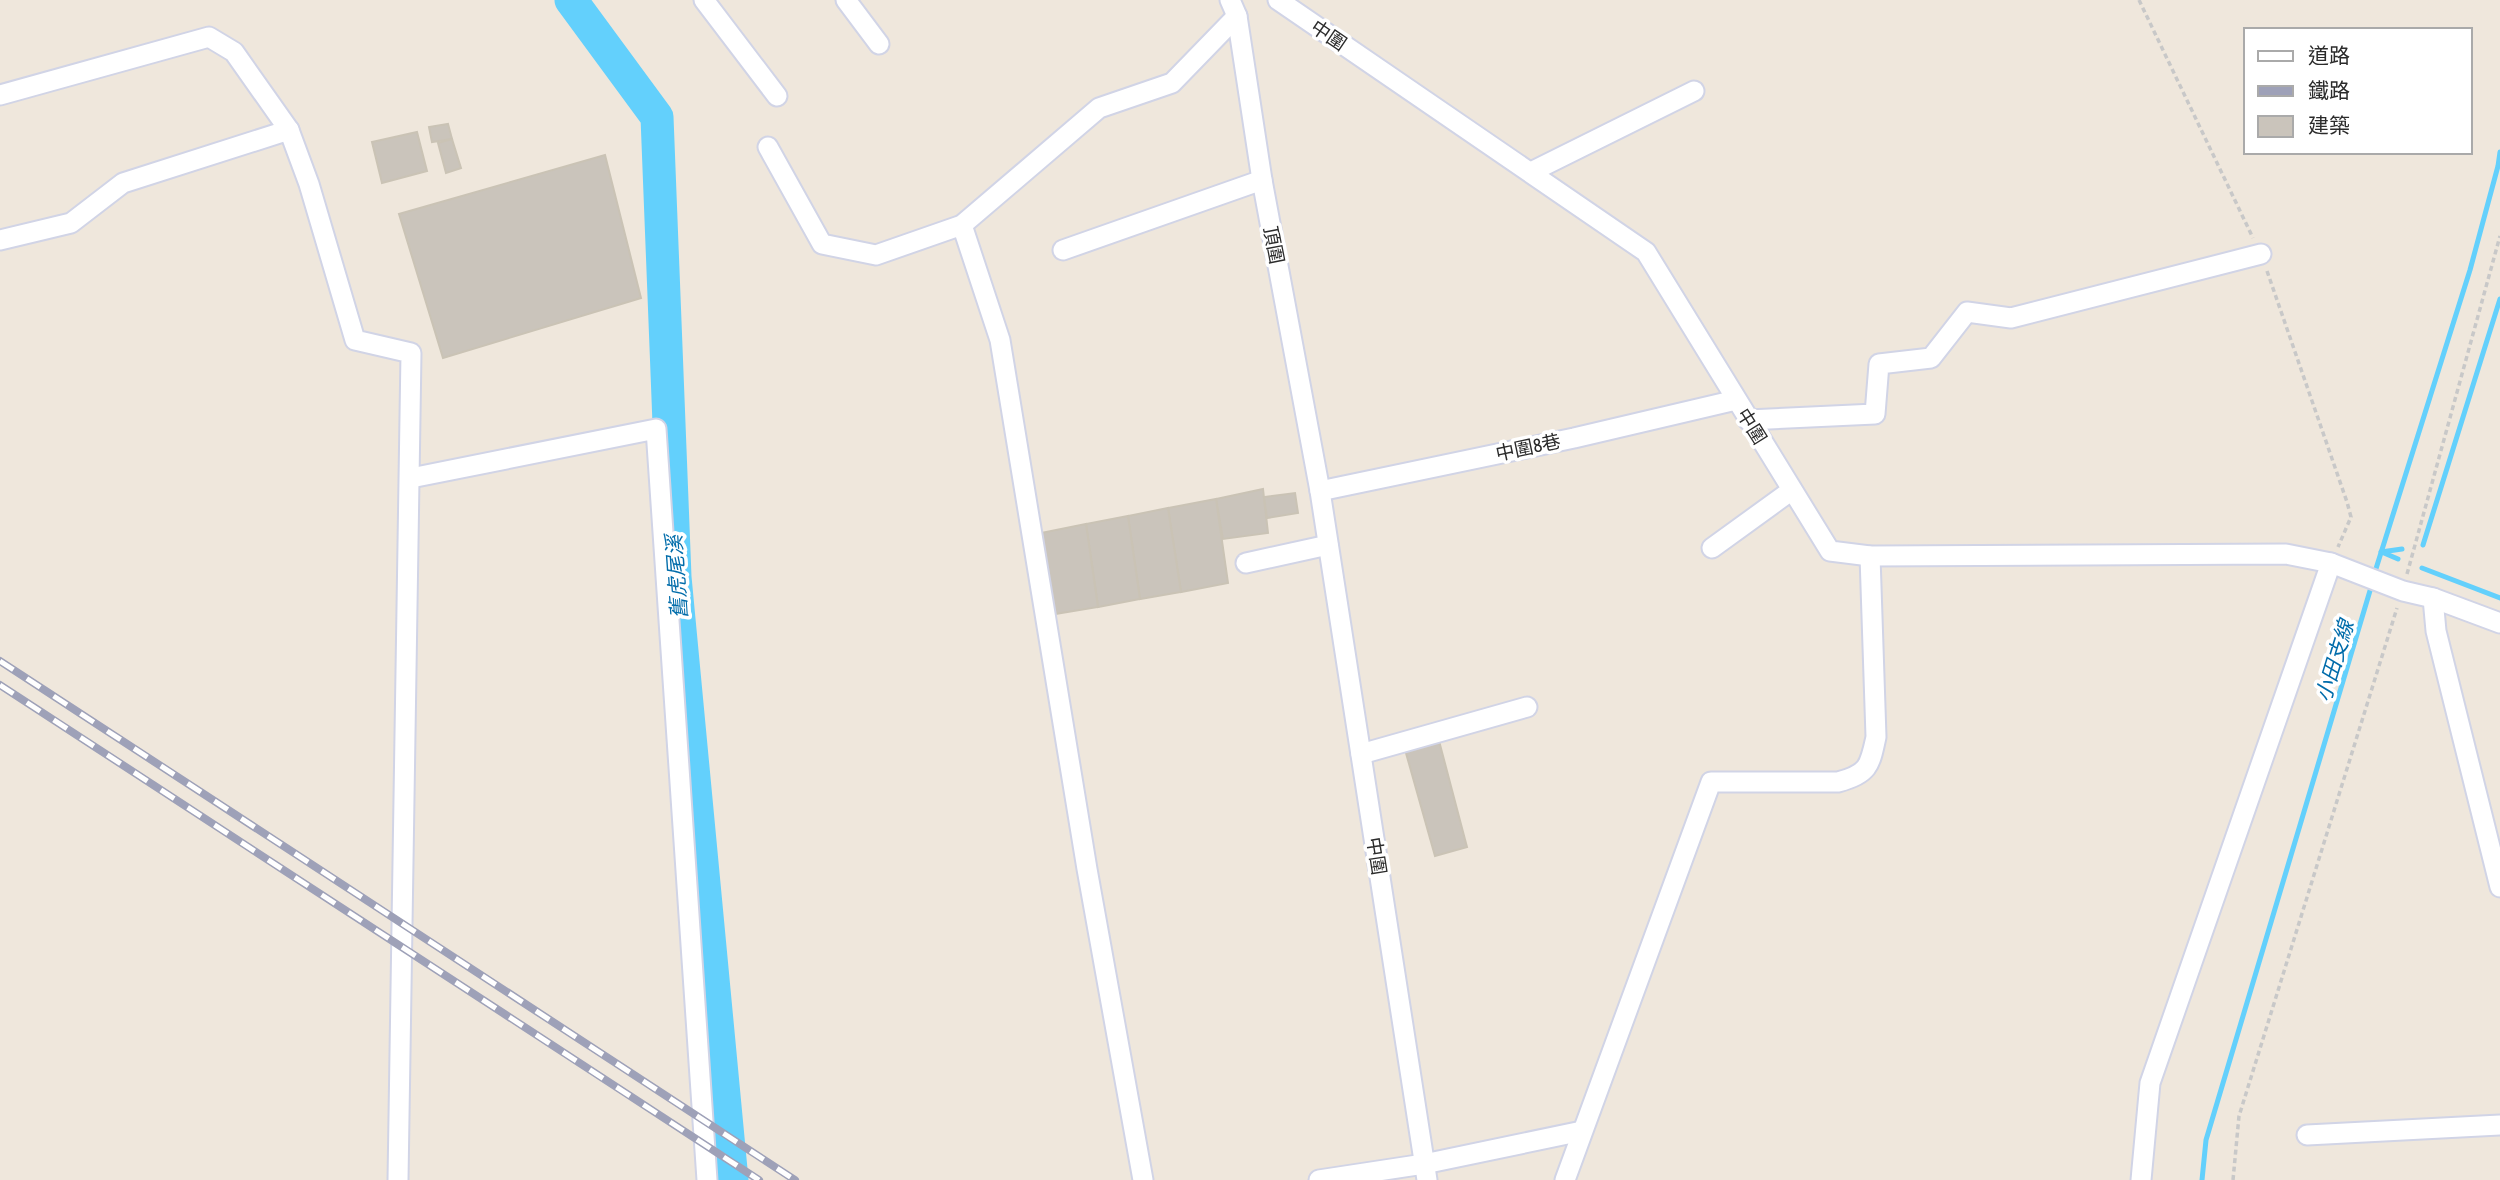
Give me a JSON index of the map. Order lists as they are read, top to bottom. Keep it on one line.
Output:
{"streets":{"street":["中圍","頂圍","中圍8巷"]},"crossings":[["中圍","頂圍"],["中圍","中圍8巷"],["頂圍","中圍8巷"]],"water":["舊虎尾溪","小田支線"],"legend":["道路","鐵路","建築"]}
